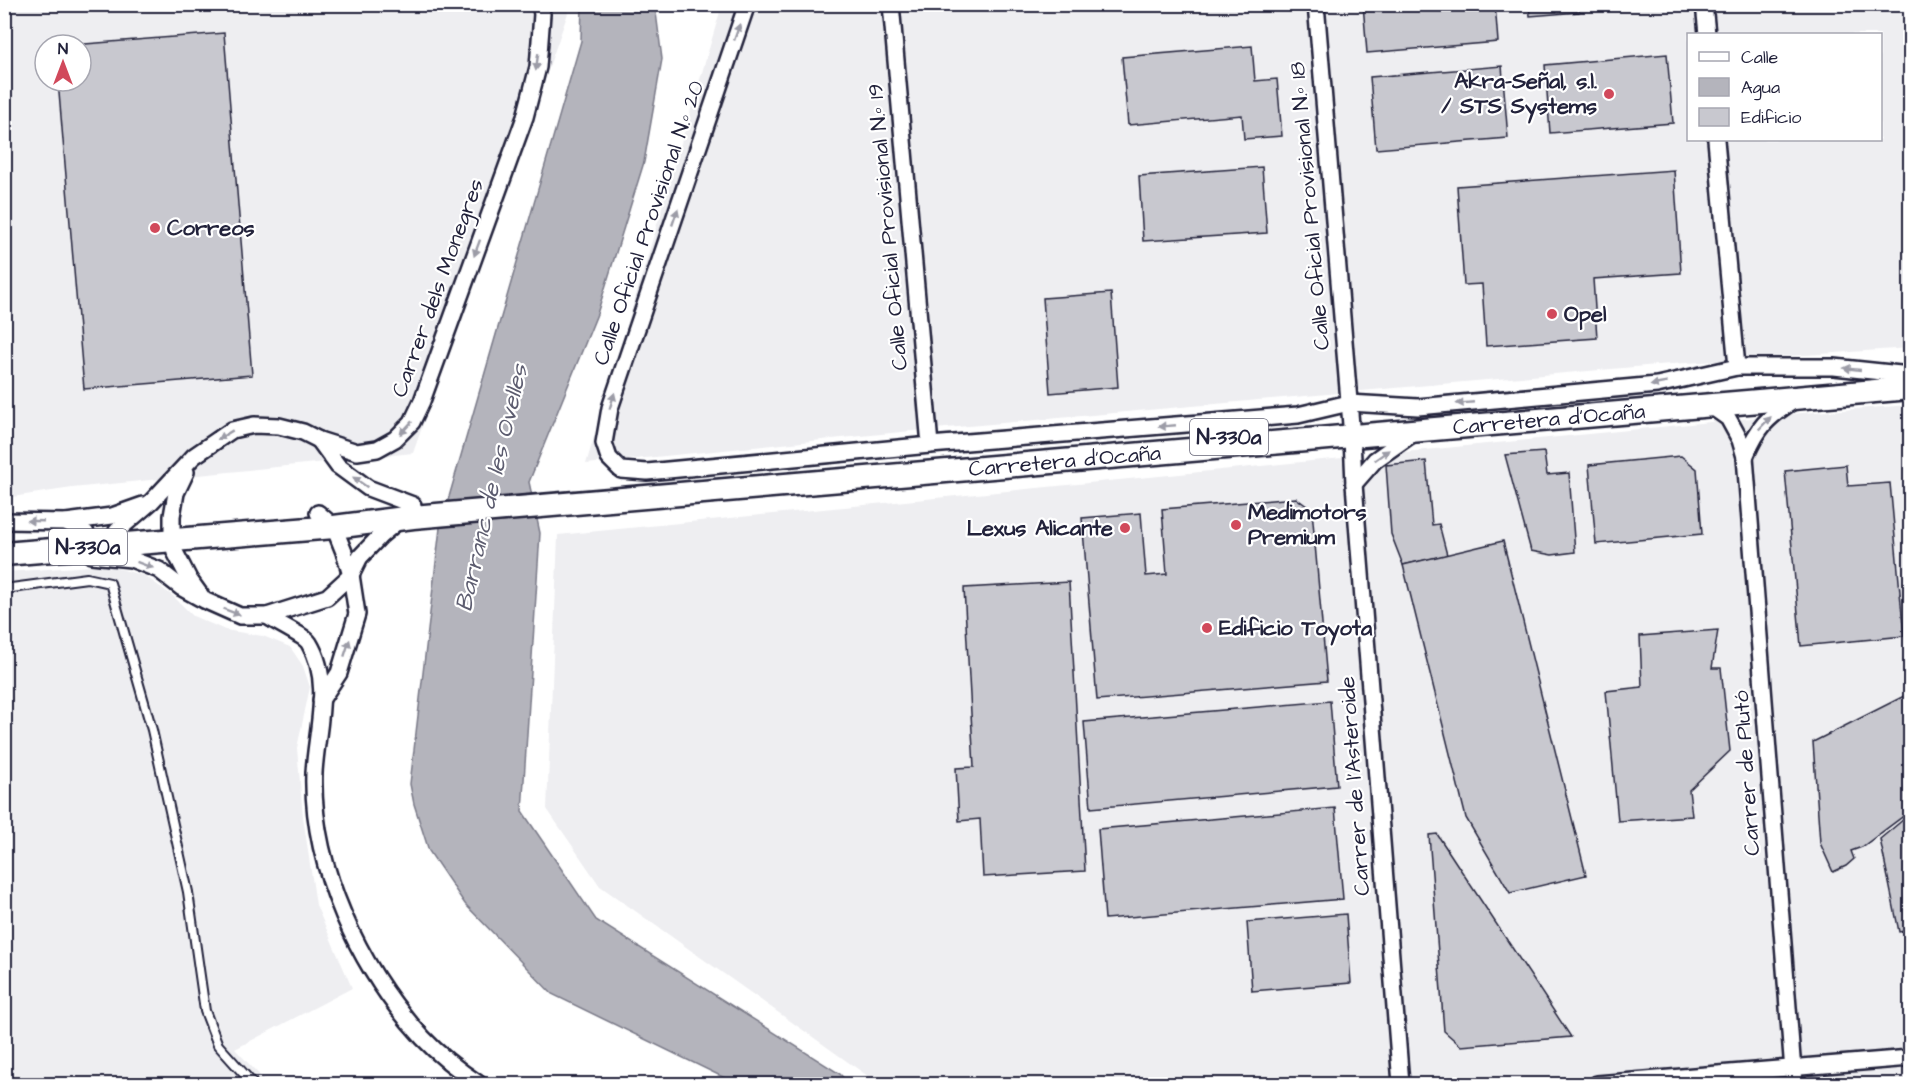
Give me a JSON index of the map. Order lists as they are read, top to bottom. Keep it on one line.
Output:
{"streets":{"main road":["Carretera d'Ocaña","N-330a"],"street":["Calle Oficial Provisional N.º 18","Calle Oficial Provisional N.º 20","Calle Oficial Provisional N.º 19","Carrer dels Monegres","Carrer de Plutó","Carrer de l'Asteroide"]},"crossings":[["Calle Oficial Provisional N.º 18","Carretera d'Ocaña"],["Calle Oficial Provisional N.º 18","Carrer de l'Asteroide"],["Calle Oficial Provisional N.º 20","Carretera d'Ocaña"],["Calle Oficial Provisional N.º 19","Carretera d'Ocaña"],["Carrer dels Monegres","Carretera d'Ocaña"],["Carretera d'Ocaña","Carrer de Plutó"],["Carretera d'Ocaña","Carrer de l'Asteroide"]],"one_way":["Calle Oficial Provisional N.º 20","Carrer dels Monegres"],"water":["Barranc de les Ovelles"],"places":["Akra-Señal, s.l. / STS Systems","Correos","Opel","Medimotors Premium","Lexus Alicante","Edificio Toyota"],"legend":["Calle","Agua","Edificio"],"north":"top"}
